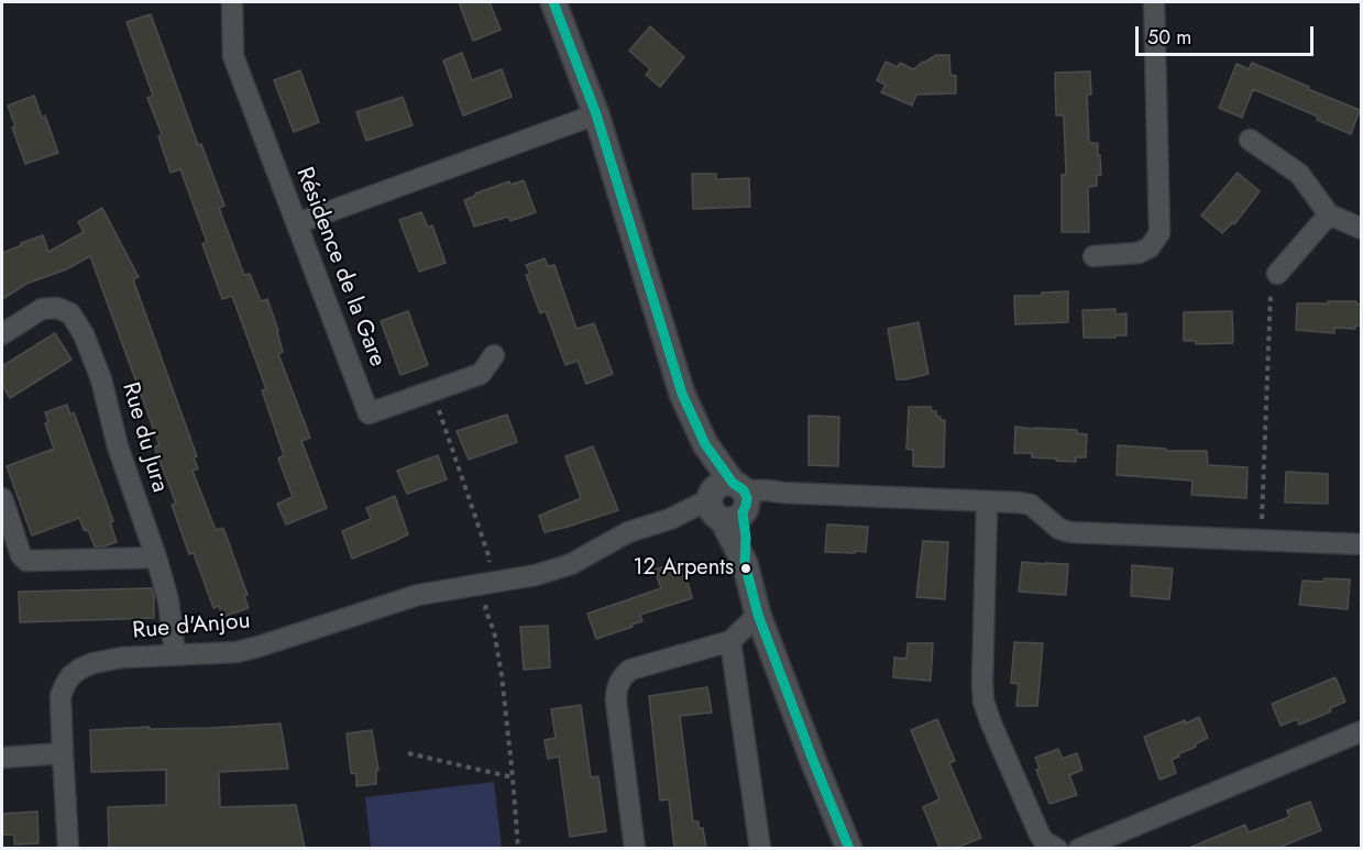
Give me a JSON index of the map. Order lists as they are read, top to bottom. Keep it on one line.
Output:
{"streets":{"street":["Résidence de la Gare","Rue du Jura","Rue d'Anjou"]},"crossings":[["Rue du Jura","Rue d'Anjou"]],"places":["12 Arpents"],"scale_bar":"50 m"}
